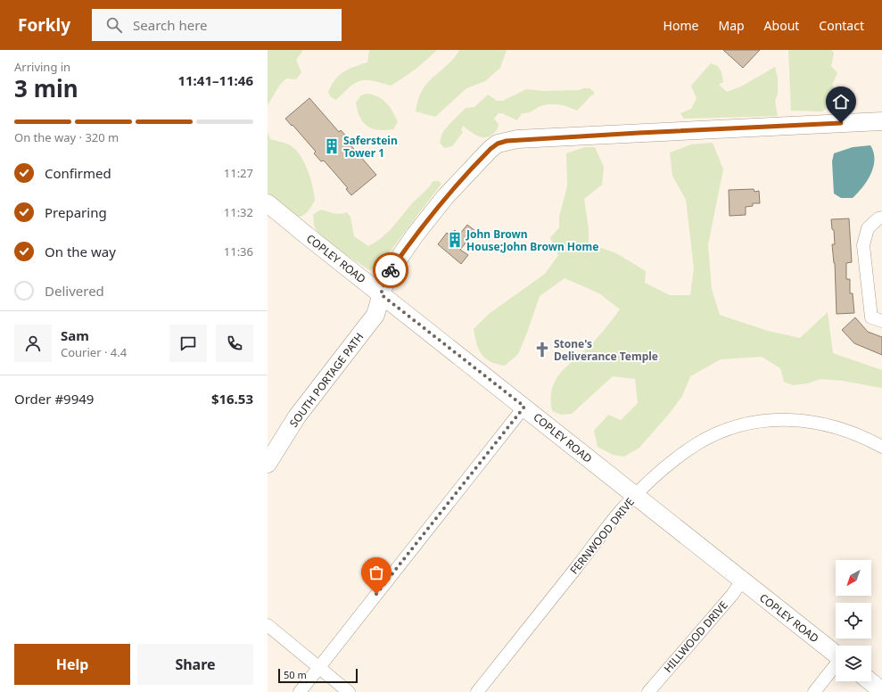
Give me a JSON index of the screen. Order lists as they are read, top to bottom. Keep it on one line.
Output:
{"streets":{"street":["COPLEY ROAD","SOUTH PORTAGE PATH","FERNWOOD DRIVE","HILLWOOD DRIVE"]},"crossings":[["COPLEY ROAD","SOUTH PORTAGE PATH"],["COPLEY ROAD","FERNWOOD DRIVE"],["COPLEY ROAD","HILLWOOD DRIVE"]],"places":{"building":["Saferstein Tower 1","John Brown House;John Brown Home"],"church":["Stone's Deliverance Temple"]},"scale_bar":"50 m","north":"bottom left","page":{"header":"Forkly","search":"Search here","nav":["Home","Map","About","Contact"],"heading":["3 min","Arriving in","11:41–11:46"],"panel":["Sam","Courier · 4.4","Order #9949","$16.53"],"bar":"On the way · 320 m","list":[["Confirmed","11:27"],["Preparing","11:32"],["On the way","11:36"],"Delivered"],"buttons":["Help","Share"],"scale":"50 m"}}
